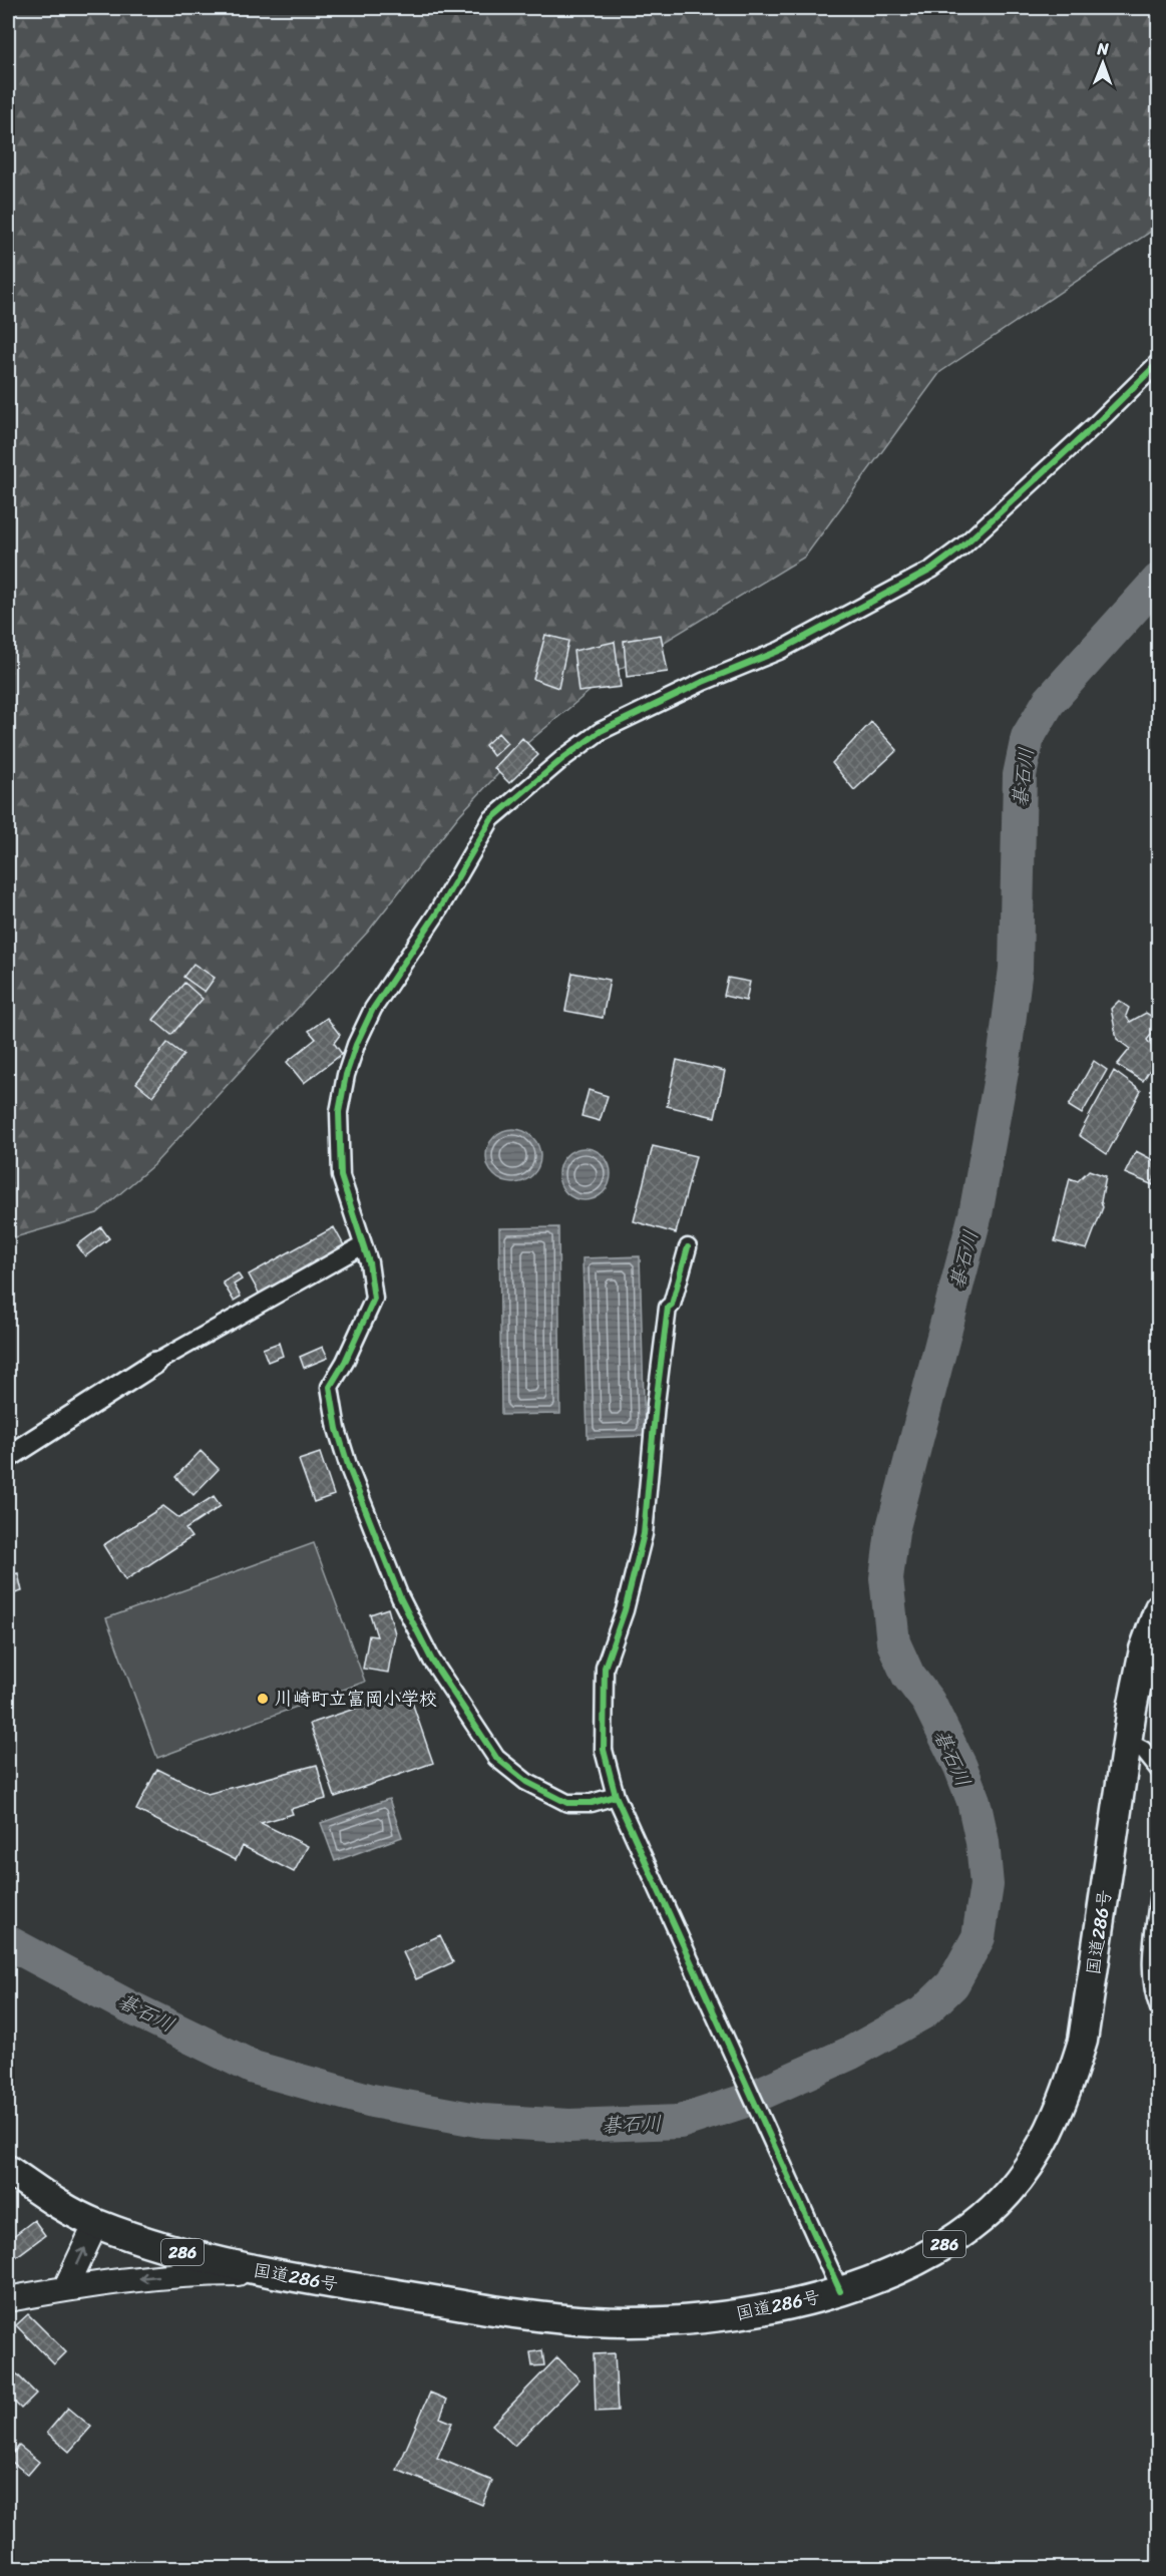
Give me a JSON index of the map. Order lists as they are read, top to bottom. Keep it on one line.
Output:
{"streets":{"highway":["国道286号","286"]},"water":["碁石川"],"places":["川崎町立富岡小学校"],"north":"top"}
